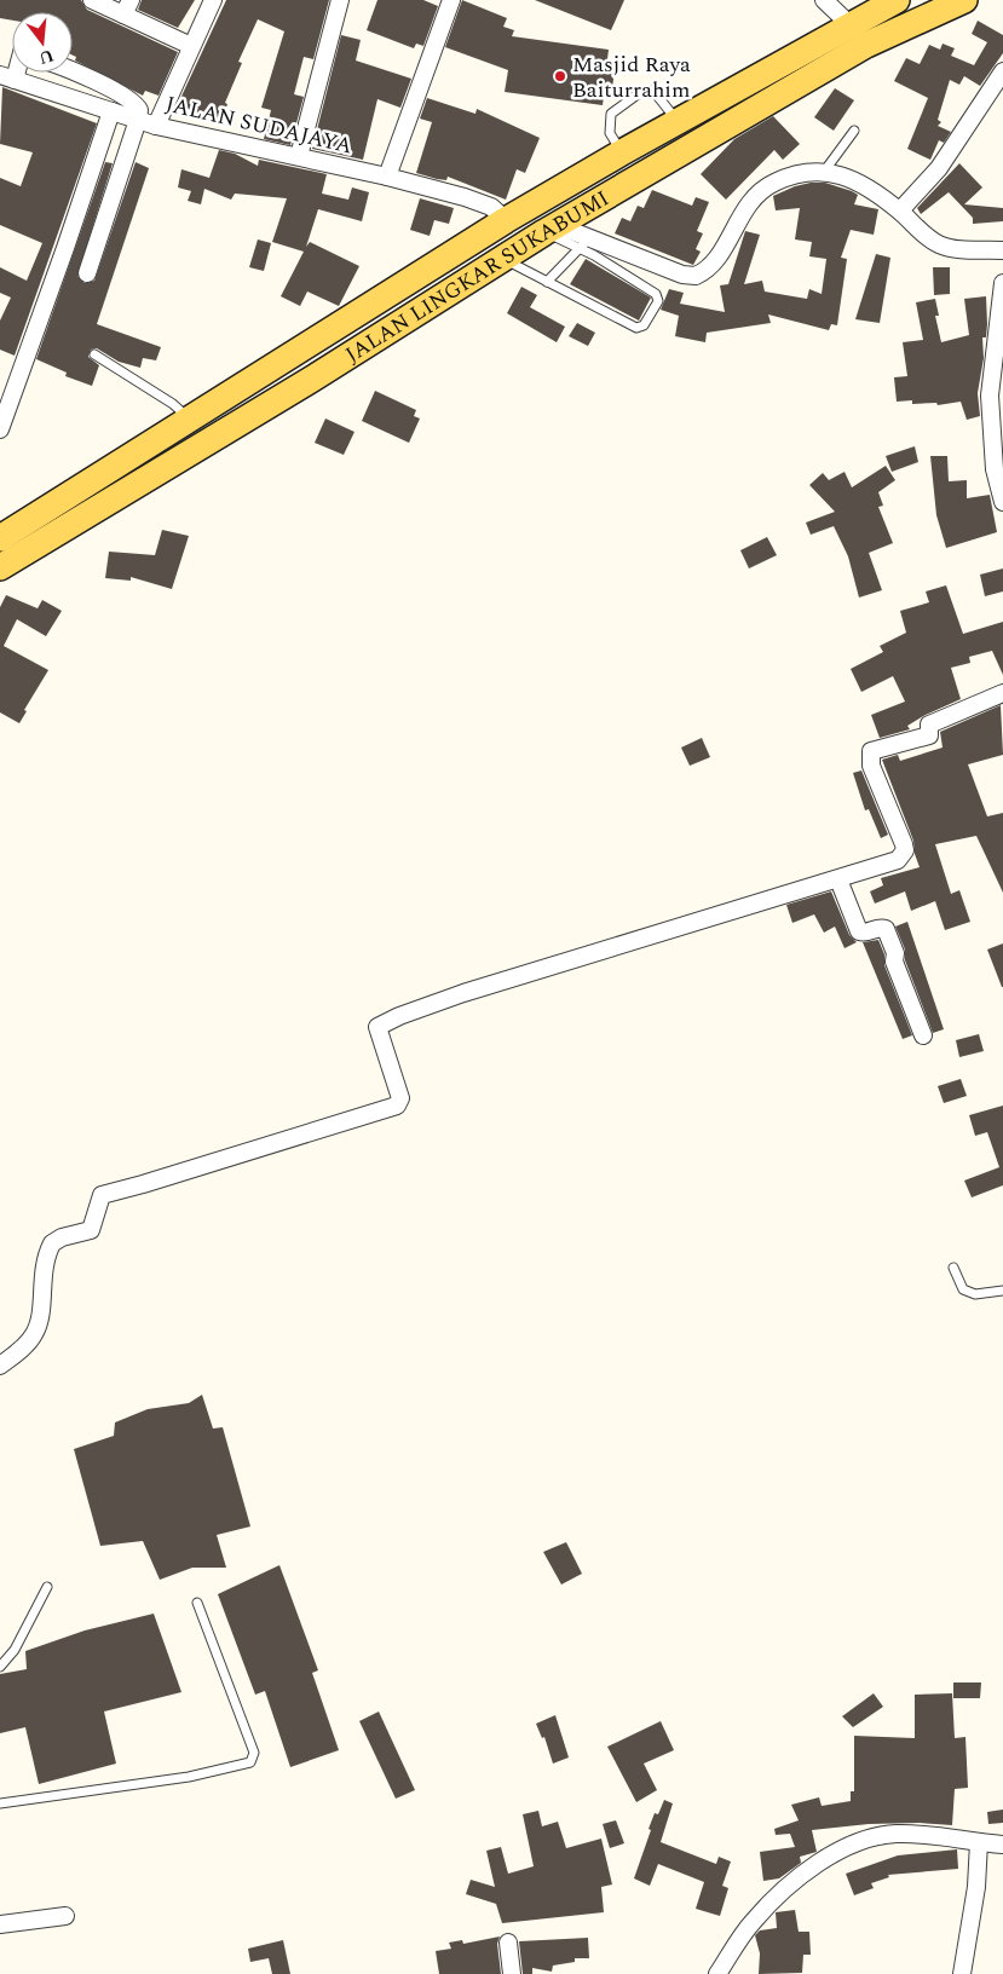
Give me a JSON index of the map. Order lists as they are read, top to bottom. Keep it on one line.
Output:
{"streets":{"main road":["JALAN LINGKAR SUKABUMI"],"street":["JALAN SUDAJAYA"]},"crossings":[["JALAN SUDAJAYA","JALAN LINGKAR SUKABUMI"]],"places":["Masjid Raya Baiturrahim"],"north":"bottom"}
